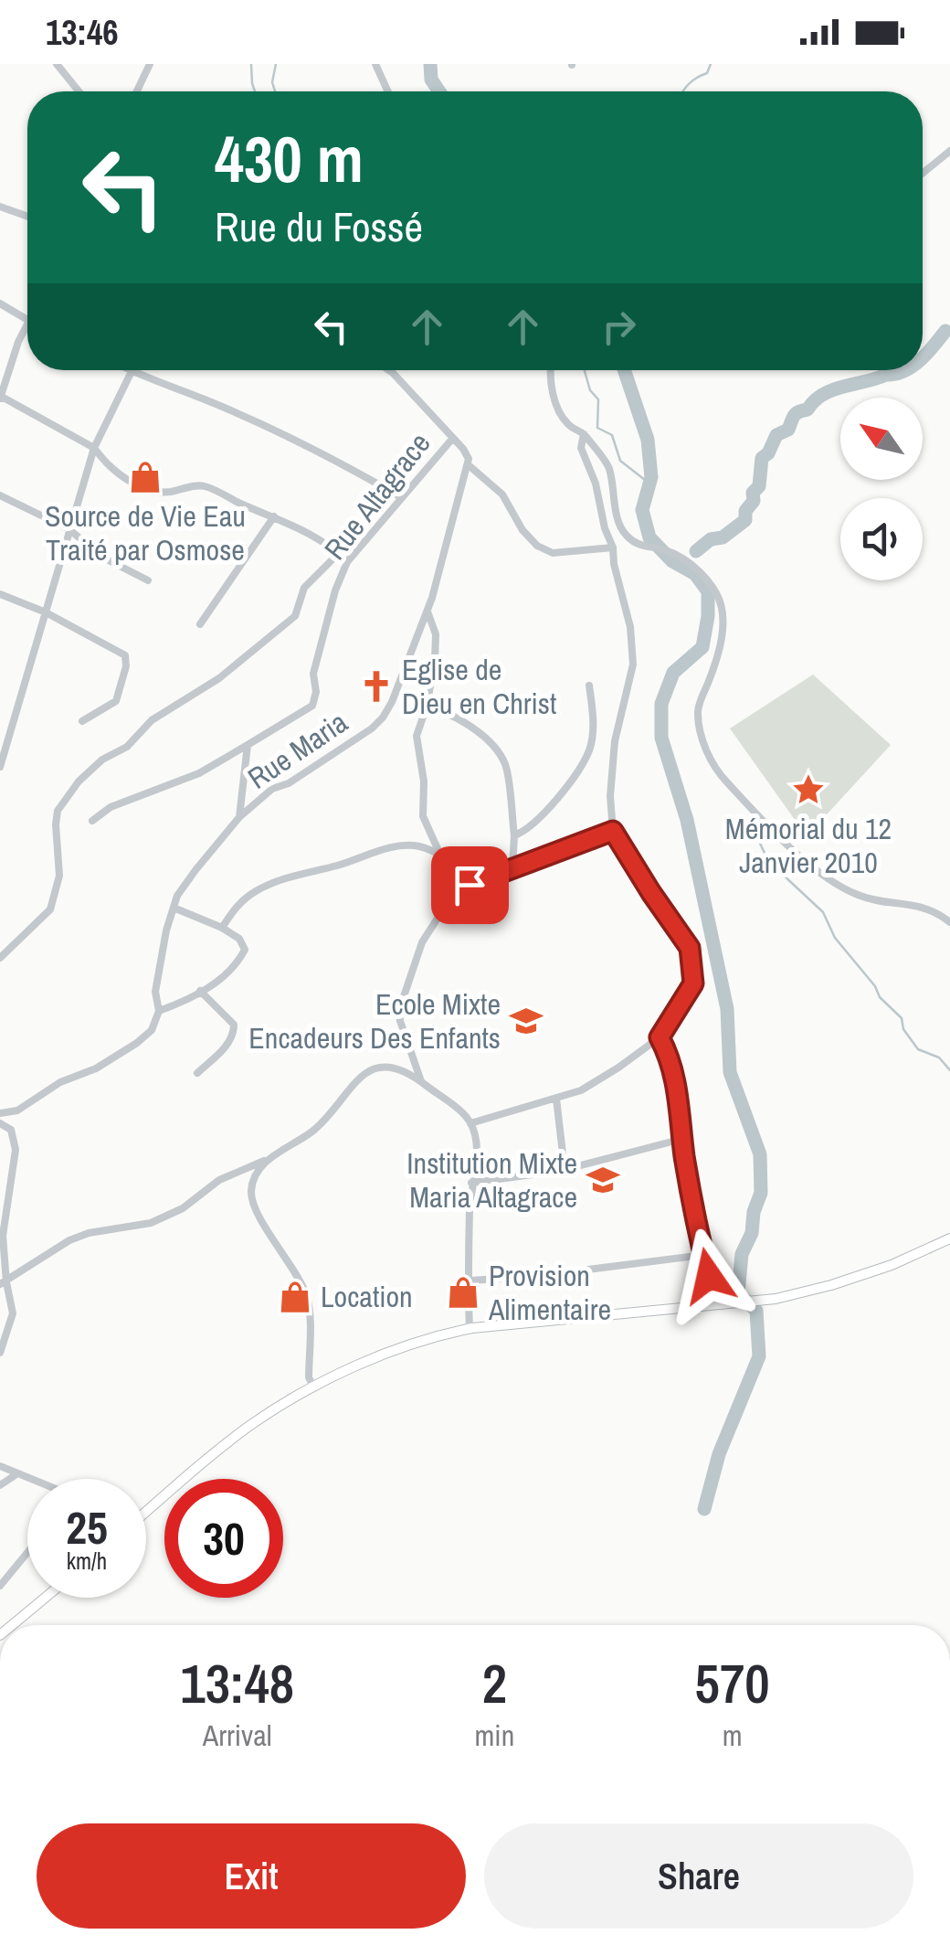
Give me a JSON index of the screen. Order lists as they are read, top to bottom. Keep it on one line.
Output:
{"streets":{"street":["Rue Altagrace","Rue Maria"]},"places":{"shop":["Source de Vie Eau Traité par Osmose","Provision Alimentaire","Location"],"church":["Eglise de Dieu en Christ"],"place":["Mémorial du 12 Janvier 2010"],"school or university":["Ecole Mixte Encadeurs Des Enfants","Institution Mixte Maria Altagrace"]},"north":"top left","page":{"status":"13:46","turn":["430 m","Rue du Fossé"],"speed":"25 km/h","limit":"30","eta":["13:48","Arrival","2","min","570","m"],"buttons":["Exit","Share"]}}
